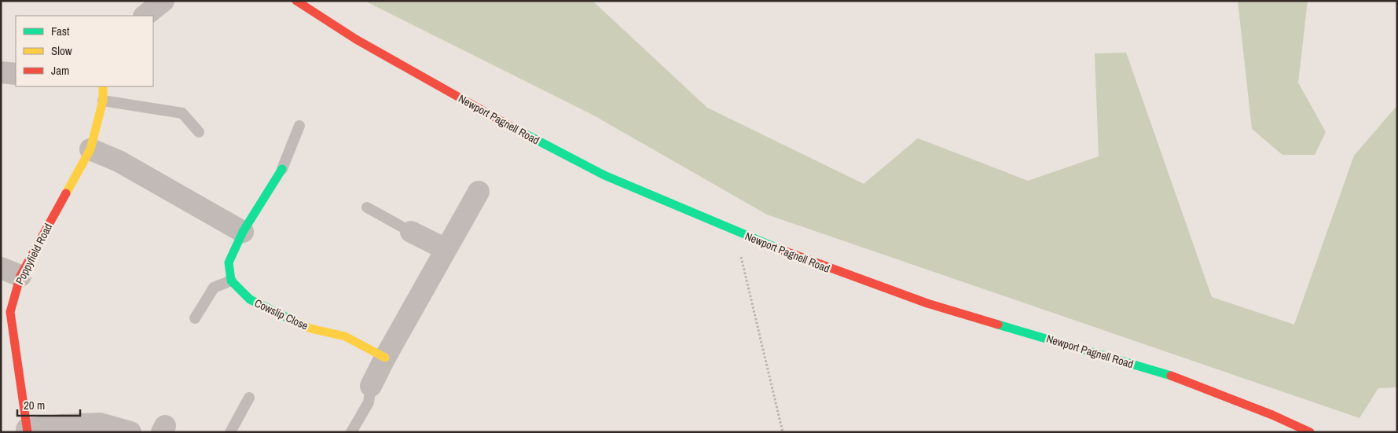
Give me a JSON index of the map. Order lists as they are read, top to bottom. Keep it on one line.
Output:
{"streets":{"main road":["Newport Pagnell Road","Poppyfield Road","Cowslip Close"]},"legend":["Fast","Slow","Jam"],"scale_bar":"20 m"}
